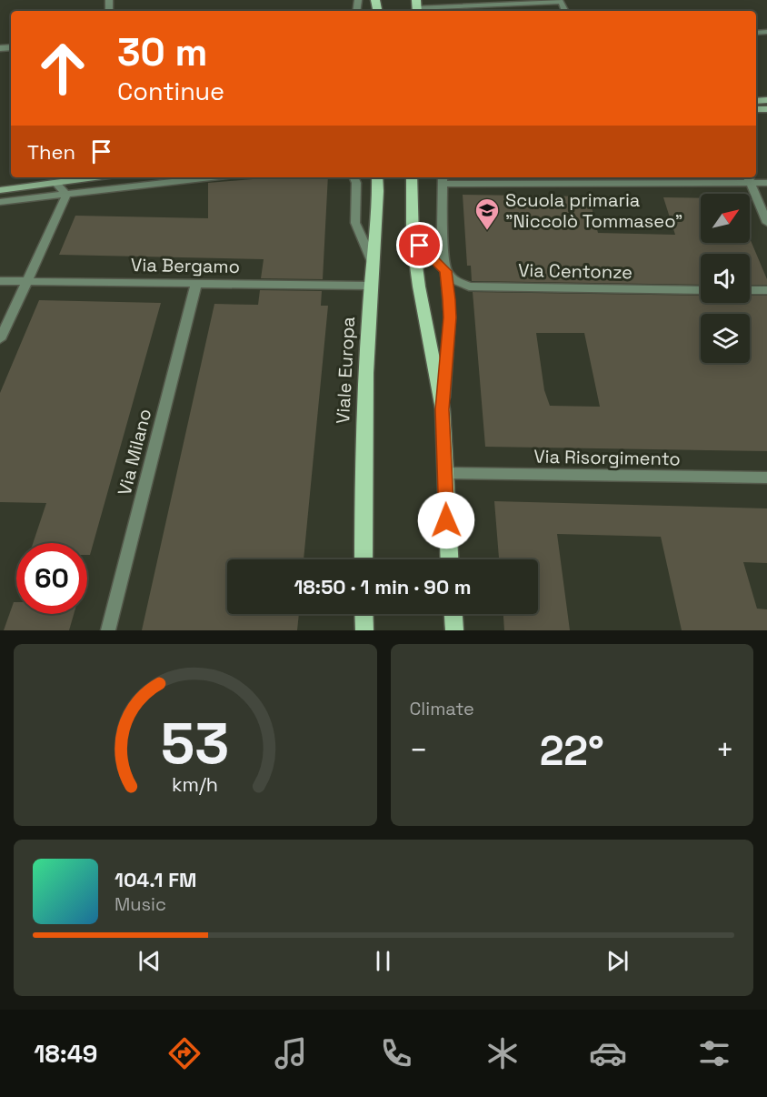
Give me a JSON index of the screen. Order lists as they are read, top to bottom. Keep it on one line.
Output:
{"streets":{"main road":["Viale Europa"],"street":["Via Bergamo","Via Centonze","Via Milano","Via Risorgimento"]},"crossings":[["Via Bergamo","Viale Europa"],["Via Bergamo","Via Milano"]],"places":{"school or university":["Scuola primaria \"Niccolò Tommaseo\""]},"north":"top right","page":{"turn":["30 m","Continue"],"then":"Then","limit":"60","trip":"18:50 · 1 min · 90 m","tile":"Climate","heat":["−","22°","+"],"song":["104.1 FM","Music"],"tabs":"18:49","gauge":["53","km/h"]}}
